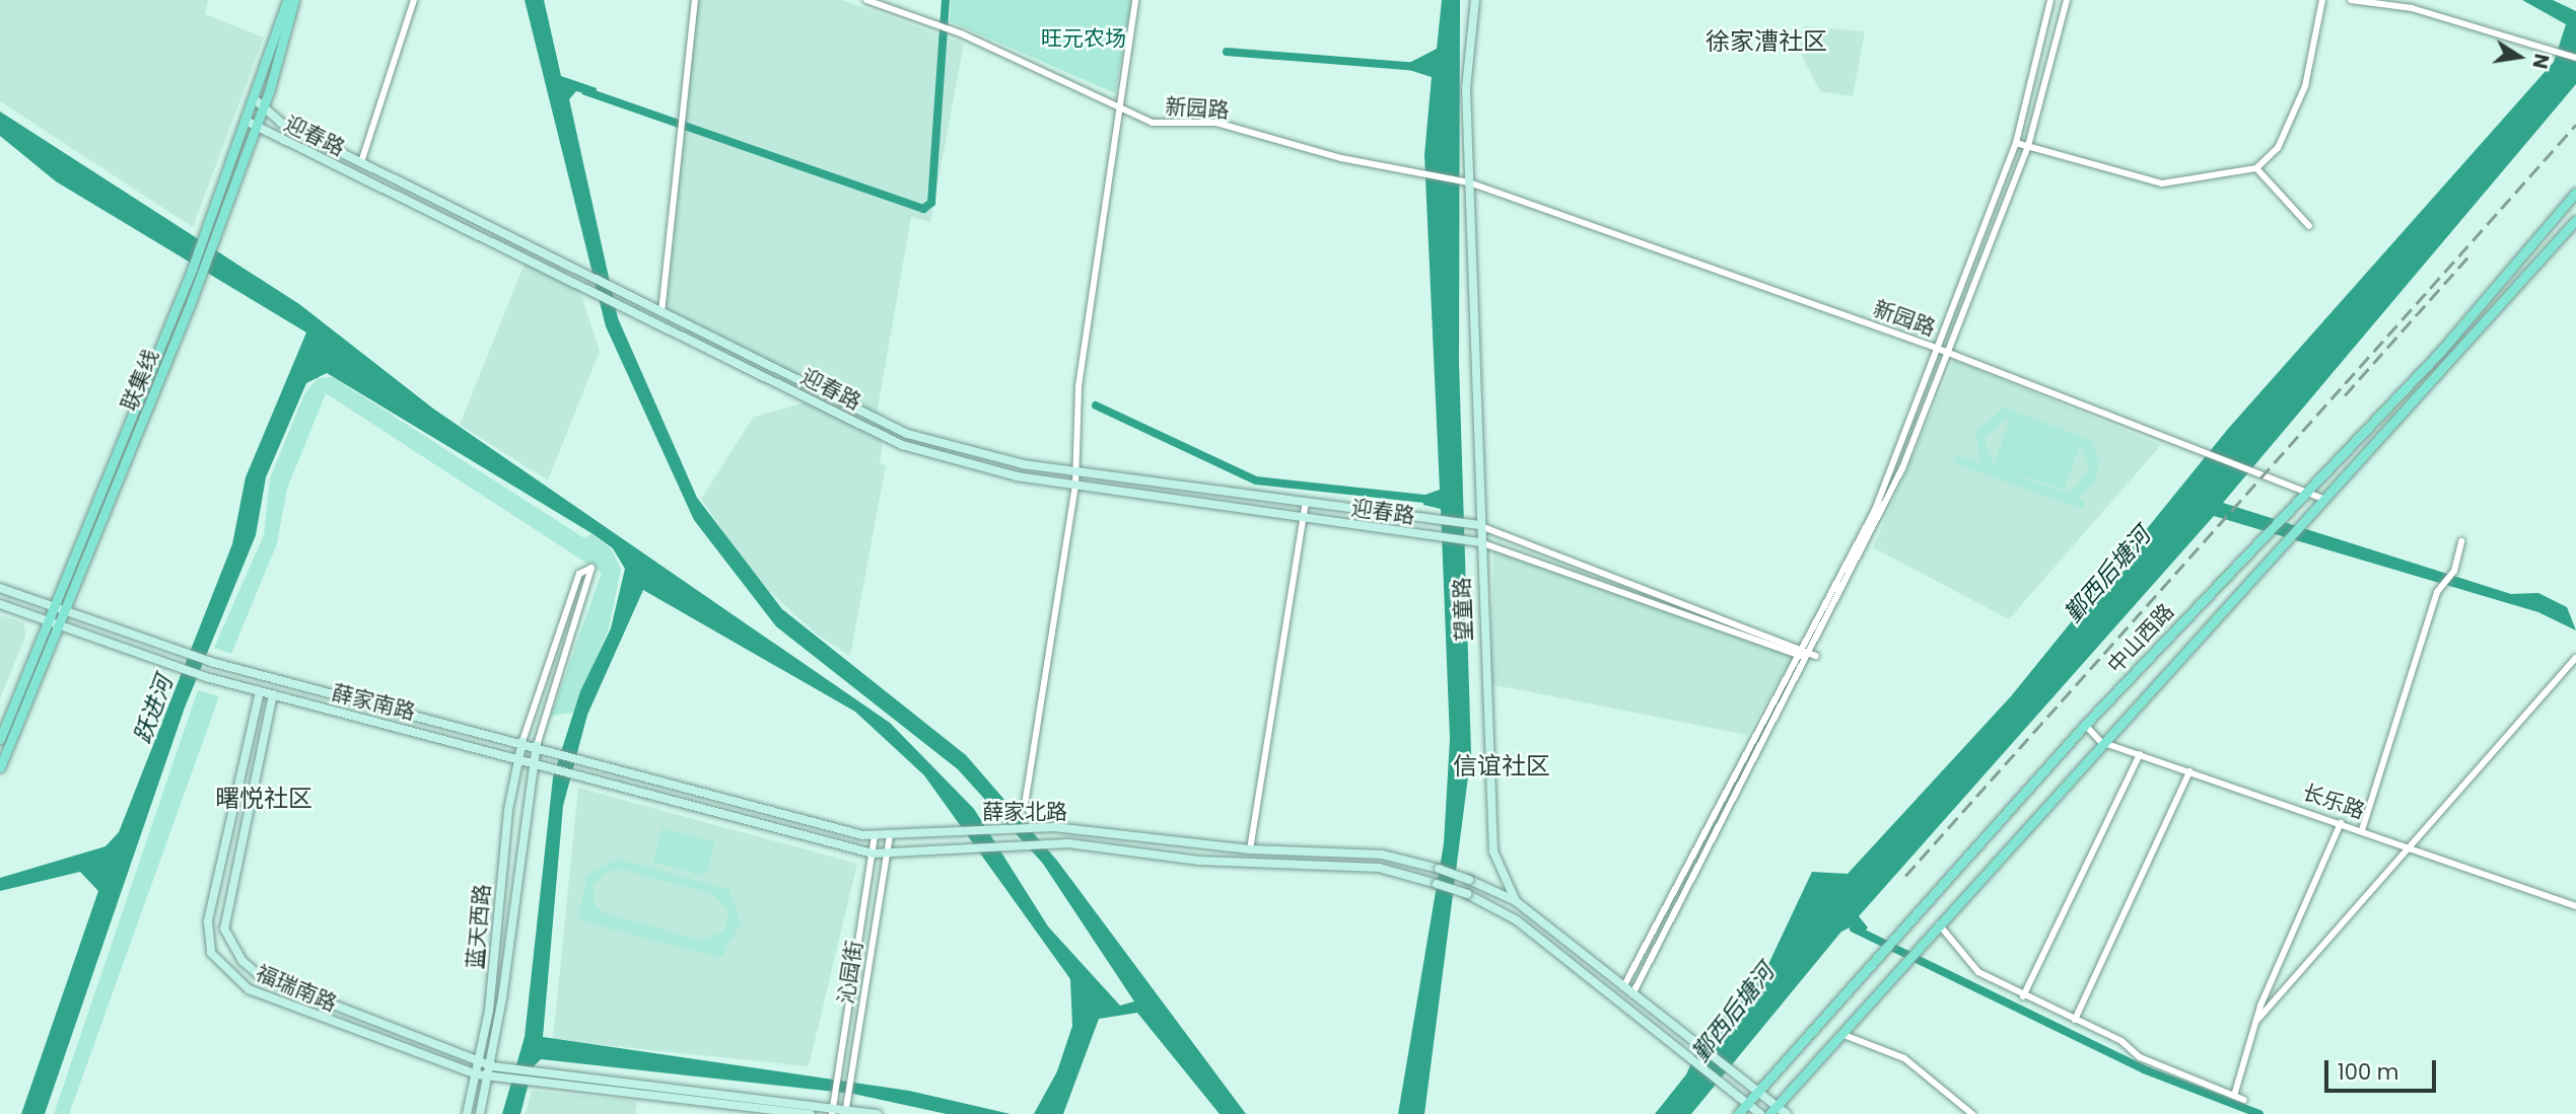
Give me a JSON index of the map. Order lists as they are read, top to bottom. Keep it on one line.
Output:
{"streets":{"main road":["联集线","中山西路"],"street":["新园路","迎春路","望童路","薛家南路","长乐路","薛家北路","蓝天西路","沁园街","福瑞南路"]},"crossings":[["新园路","望童路"],["新园路","中山西路"],["迎春路","联集线"],["迎春路","望童路"],["联集线","薛家南路"],["望童路","薛家北路"],["中山西路","长乐路"],["中山西路","薛家北路"],["薛家南路","薛家北路"],["薛家南路","蓝天西路"],["薛家南路","福瑞南路"],["薛家北路","蓝天西路"],["薛家北路","沁园街"],["蓝天西路","福瑞南路"]],"districts":["徐家漕社区","信谊社区","曙悦社区"],"water":["鄞西后塘河","跃进河"],"parks":["旺元农场"],"scale_bar":"100 m","north":"right"}
